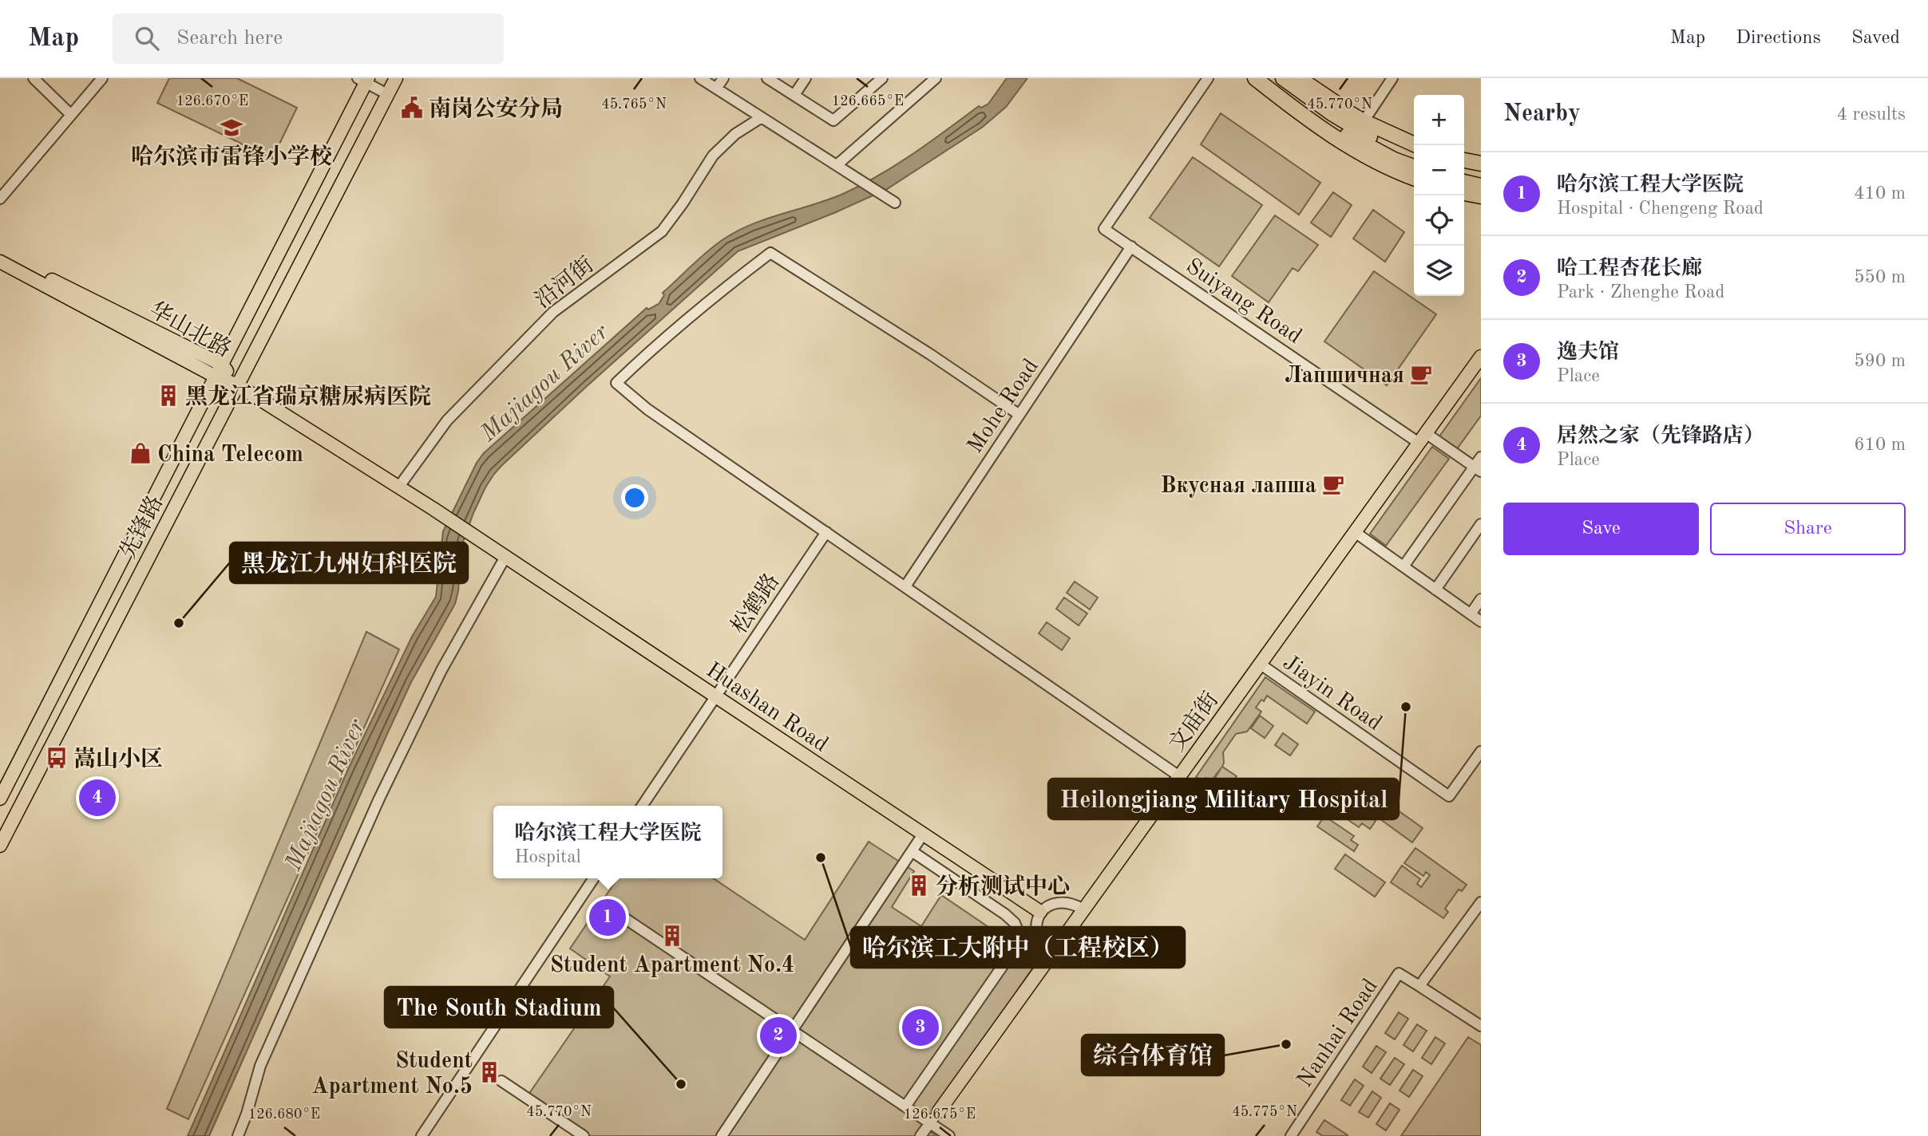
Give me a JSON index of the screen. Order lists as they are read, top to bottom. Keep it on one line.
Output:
{"streets":{"main road":["华山北路","先锋路","Huashan Road","文庙街"],"street":["沿河街","Suiyang Road","Mohe Road","松鹤路","Jiayin Road","Nanhai Road"]},"crossings":[["沿河街","Huashan Road"],["Suiyang Road","Mohe Road"],["Suiyang Road","文庙街"],["华山北路","先锋路"],["华山北路","Huashan Road"],["先锋路","Huashan Road"],["松鹤路","Huashan Road"],["Jiayin Road","文庙街"]],"water":["Majiagou River"],"places":{"public building":["南岗公安分局"],"school or university":["哈尔滨市雷锋小学校"],"cafe":["Лапшичная","Вкусная лапша"],"building":["黑龙江省瑞京糖尿病医院","分析测试中心","Student Apartment No.4","Student Apartment No.5"],"shop":["China Telecom"],"other":["黑龙江九州妇科医院","Heilongjiang Military Hospital","哈尔滨工大附中（工程校区）","综合体育馆","The South Stadium"],"bus stop":["嵩山小区"]},"page":{"header":"Map","search":"Search here","nav":["Map","Directions","Saved"],"heading":["Nearby","4 results"],"map_buttons":["+","−"],"list":[{"mark":"1","name":"哈尔滨工程大学医院","note":"Hospital · Chengeng Road","value":"410 m"},{"mark":"2","name":"哈工程杏花长廊","note":"Park · Zhenghe Road","value":"550 m"},{"mark":"3","name":"逸夫馆","note":"Place","value":"590 m"},{"mark":"4","name":"居然之家（先锋路店）","note":"Place","value":"610 m"}],"buttons":["Save","Share"],"pins":["4","1","3","2"],"popup":["哈尔滨工程大学医院","Hospital"]},"coordinates":["126.670°E","126.665°E","45.765°N","45.770°N","45.775°N","126.680°E","126.675°E"]}
